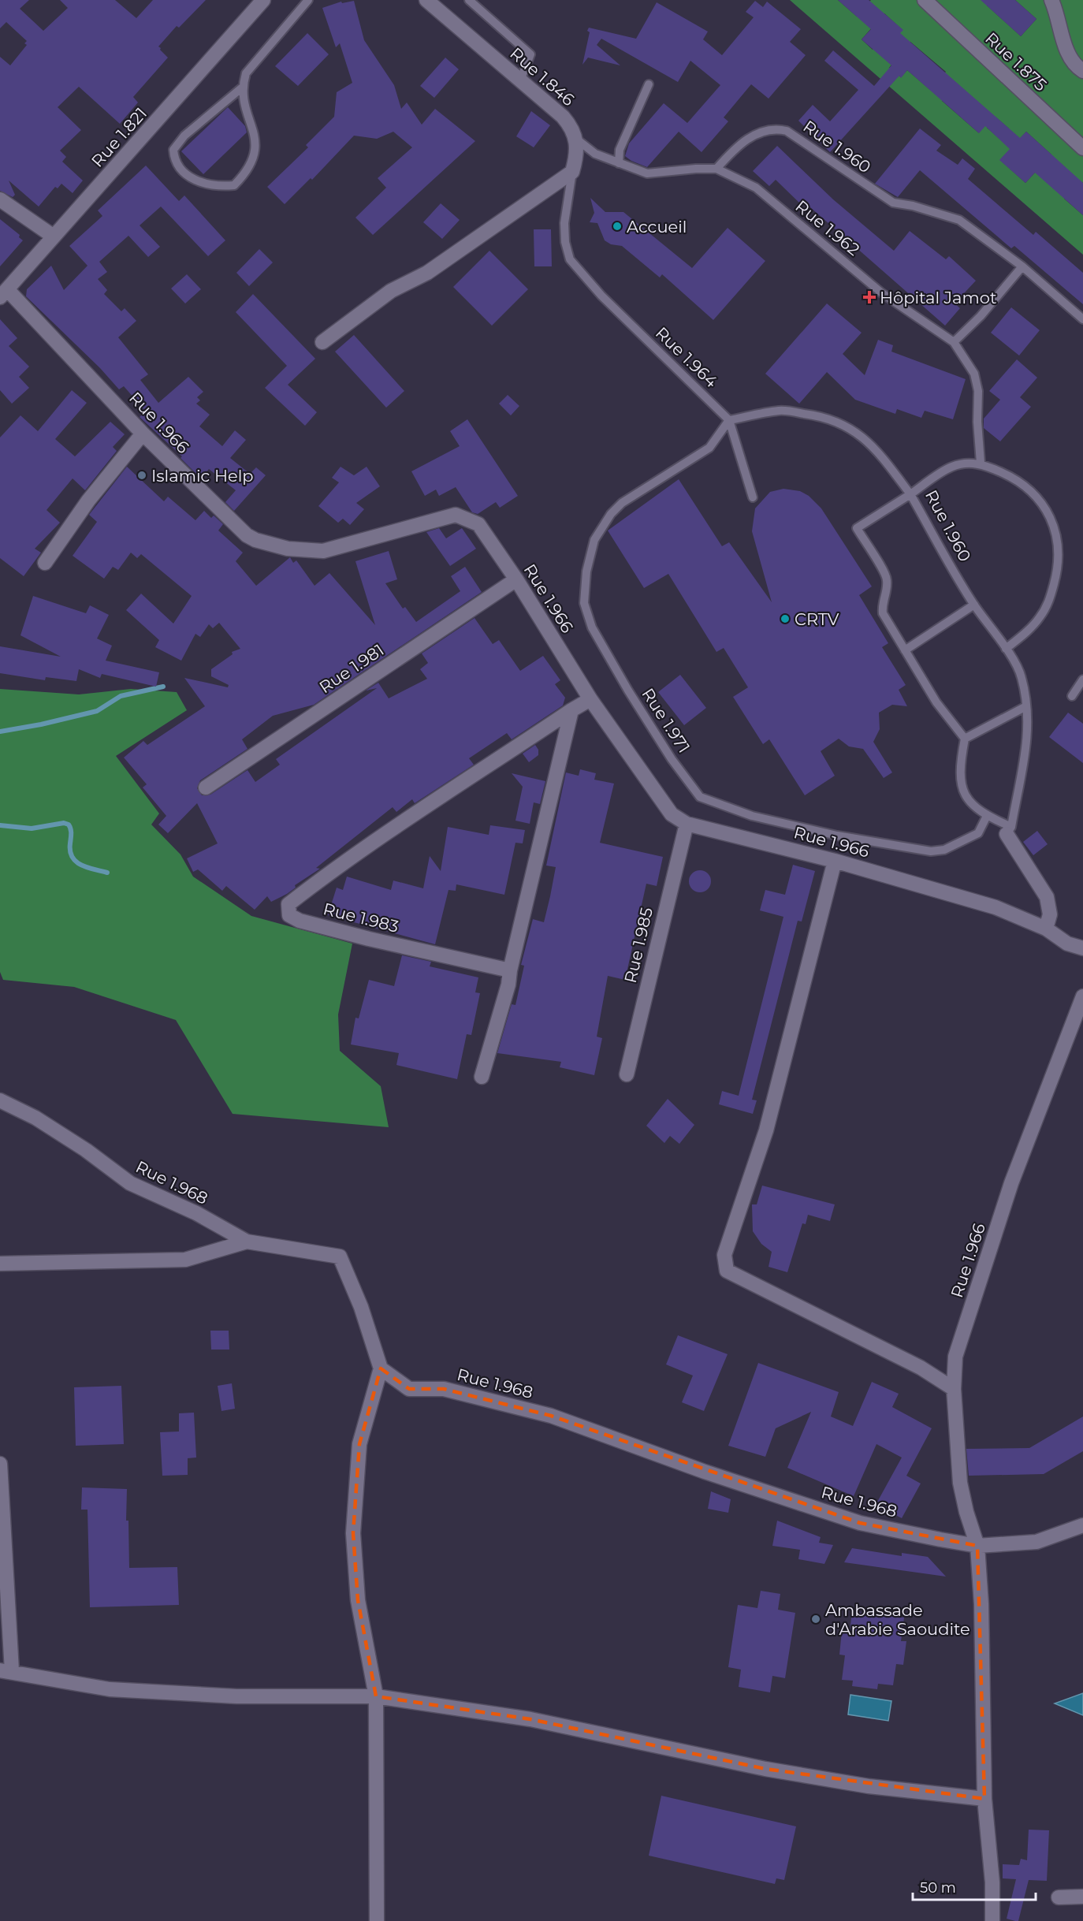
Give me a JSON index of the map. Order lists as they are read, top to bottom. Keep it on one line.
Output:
{"streets":{"street":["Rue 1.875","Rue 1.846","Rue 1.821","Rue 1.966","Rue 1.981","Rue 1.983","Rue 1.985","Rue 1.968"],"lane":["Rue 1.960","Rue 1.962","Rue 1.964","Rue 1.971"]},"crossings":[["Rue 1.846","Rue 1.962"],["Rue 1.821","Rue 1.966"],["Rue 1.960","Rue 1.962"],["Rue 1.964","Rue 1.971"],["Rue 1.966","Rue 1.981"],["Rue 1.966","Rue 1.983"],["Rue 1.966","Rue 1.985"],["Rue 1.966","Rue 1.968"]],"places":{"other":["Accueil","Islamic Help","CRTV","Ambassade d'Arabie Saoudite"],"health":["Hôpital Jamot"]},"scale_bar":"50 m"}
